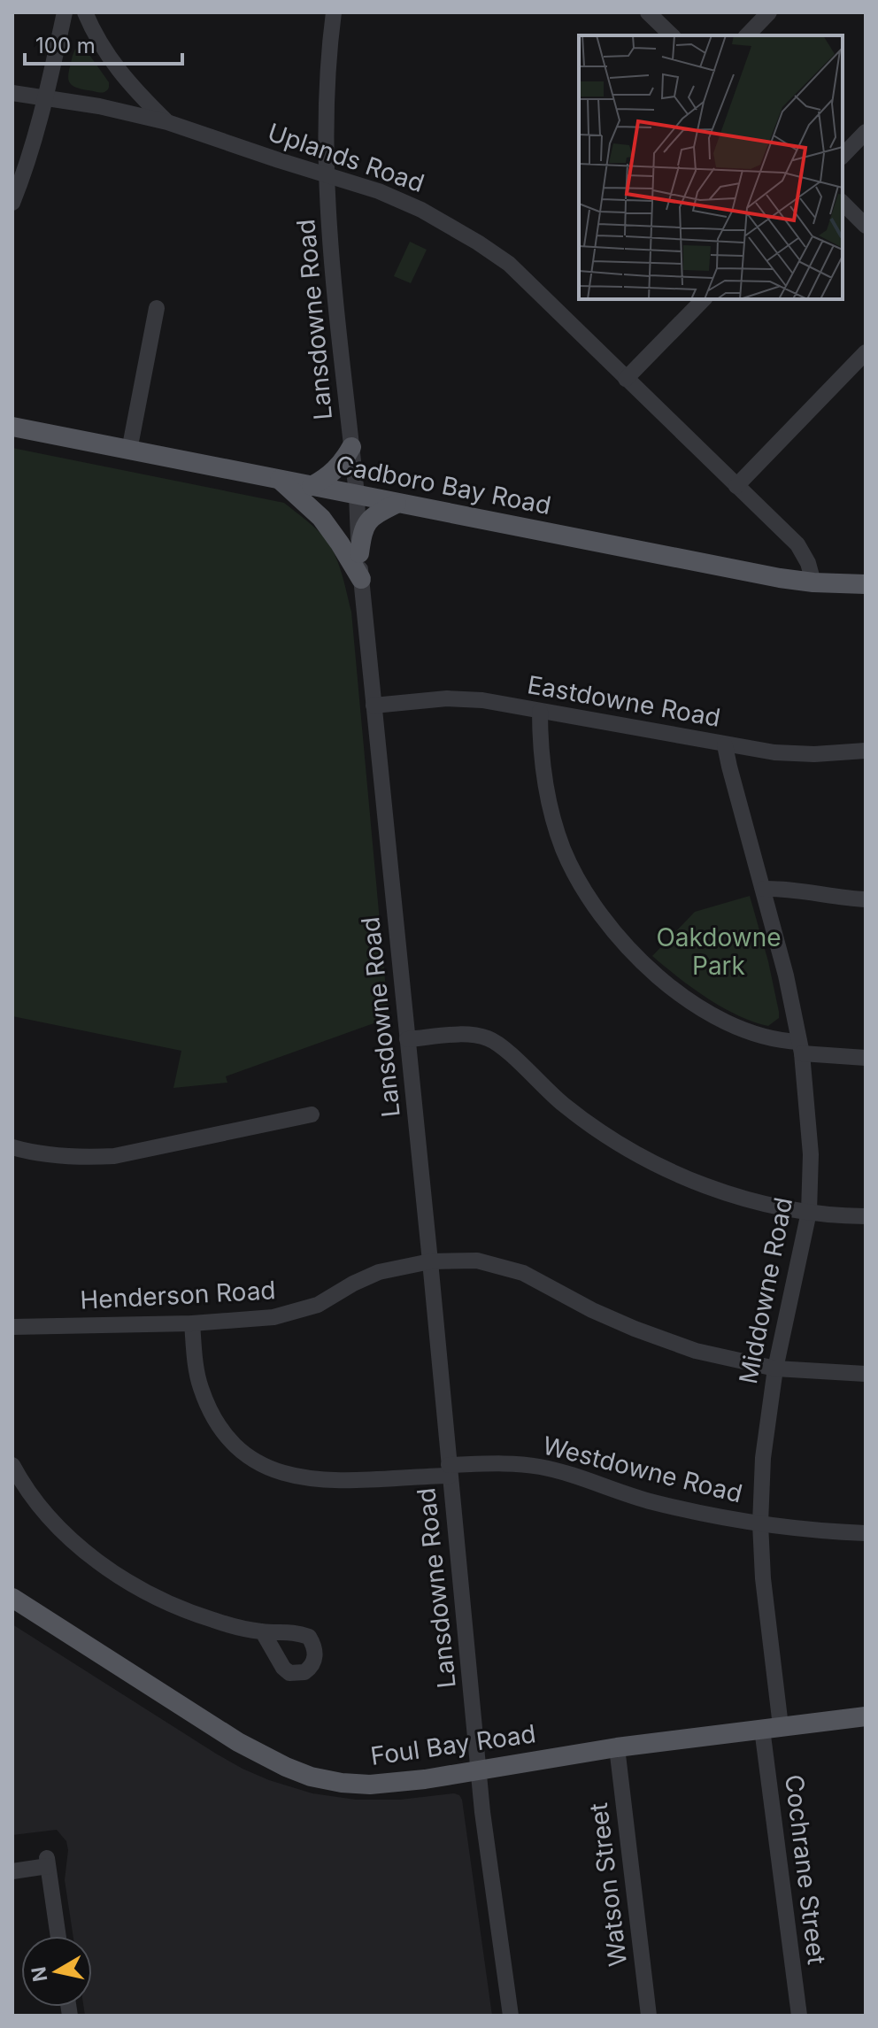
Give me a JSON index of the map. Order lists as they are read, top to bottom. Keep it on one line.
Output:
{"streets":{"main road":["Cadboro Bay Road","Foul Bay Road"],"street":["Uplands Road","Lansdowne Road","Eastdowne Road","Middowne Road","Henderson Road","Westdowne Road","Cochrane Street","Watson Street"]},"crossings":[["Uplands Road","Lansdowne Road"],["Uplands Road","Cadboro Bay Road"],["Lansdowne Road","Cadboro Bay Road"],["Lansdowne Road","Eastdowne Road"],["Lansdowne Road","Henderson Road"],["Lansdowne Road","Westdowne Road"],["Lansdowne Road","Foul Bay Road"],["Eastdowne Road","Middowne Road"],["Middowne Road","Henderson Road"],["Middowne Road","Westdowne Road"],["Middowne Road","Foul Bay Road"],["Middowne Road","Cochrane Street"],["Henderson Road","Westdowne Road"],["Foul Bay Road","Cochrane Street"],["Foul Bay Road","Watson Street"]],"parks":["Oakdowne Park"],"scale_bar":"100 m","north":"left"}
